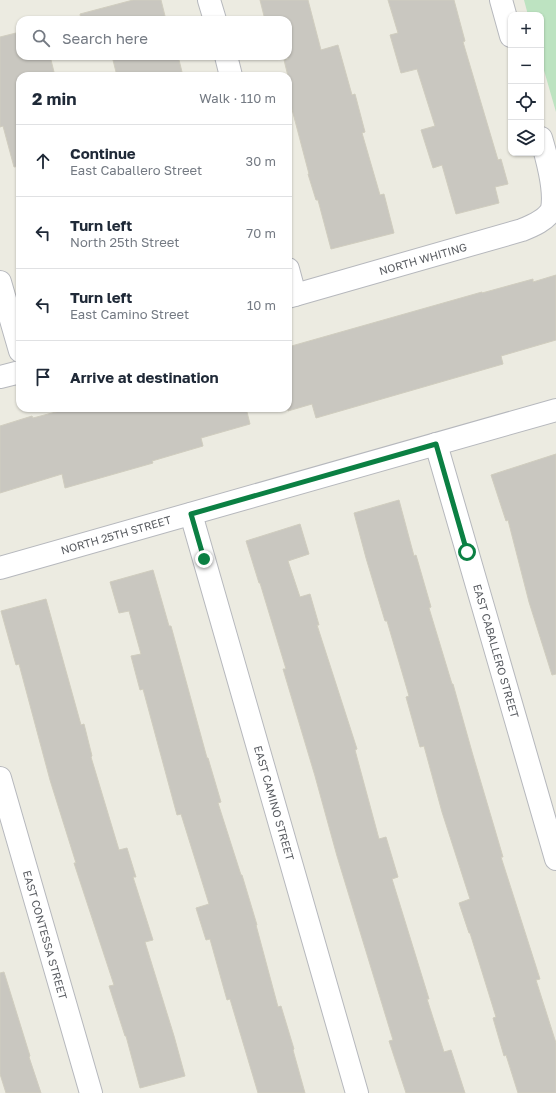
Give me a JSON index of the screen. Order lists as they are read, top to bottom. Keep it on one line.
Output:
{"streets":{"street":["NORTH WHITING","NORTH 25TH STREET","EAST CABALLERO STREET","EAST CAMINO STREET","EAST CONTESSA STREET"]},"crossings":[["NORTH 25TH STREET","EAST CABALLERO STREET"],["NORTH 25TH STREET","EAST CAMINO STREET"]],"page":{"map_buttons":["+","−"],"search":"Search here","heading":["2 min","Walk · 110 m"],"list":[["Continue","East Caballero Street","30 m"],["Turn left","North 25th Street","70 m"],["Turn left","East Camino Street","10 m"],"Arrive at destination"]}}
